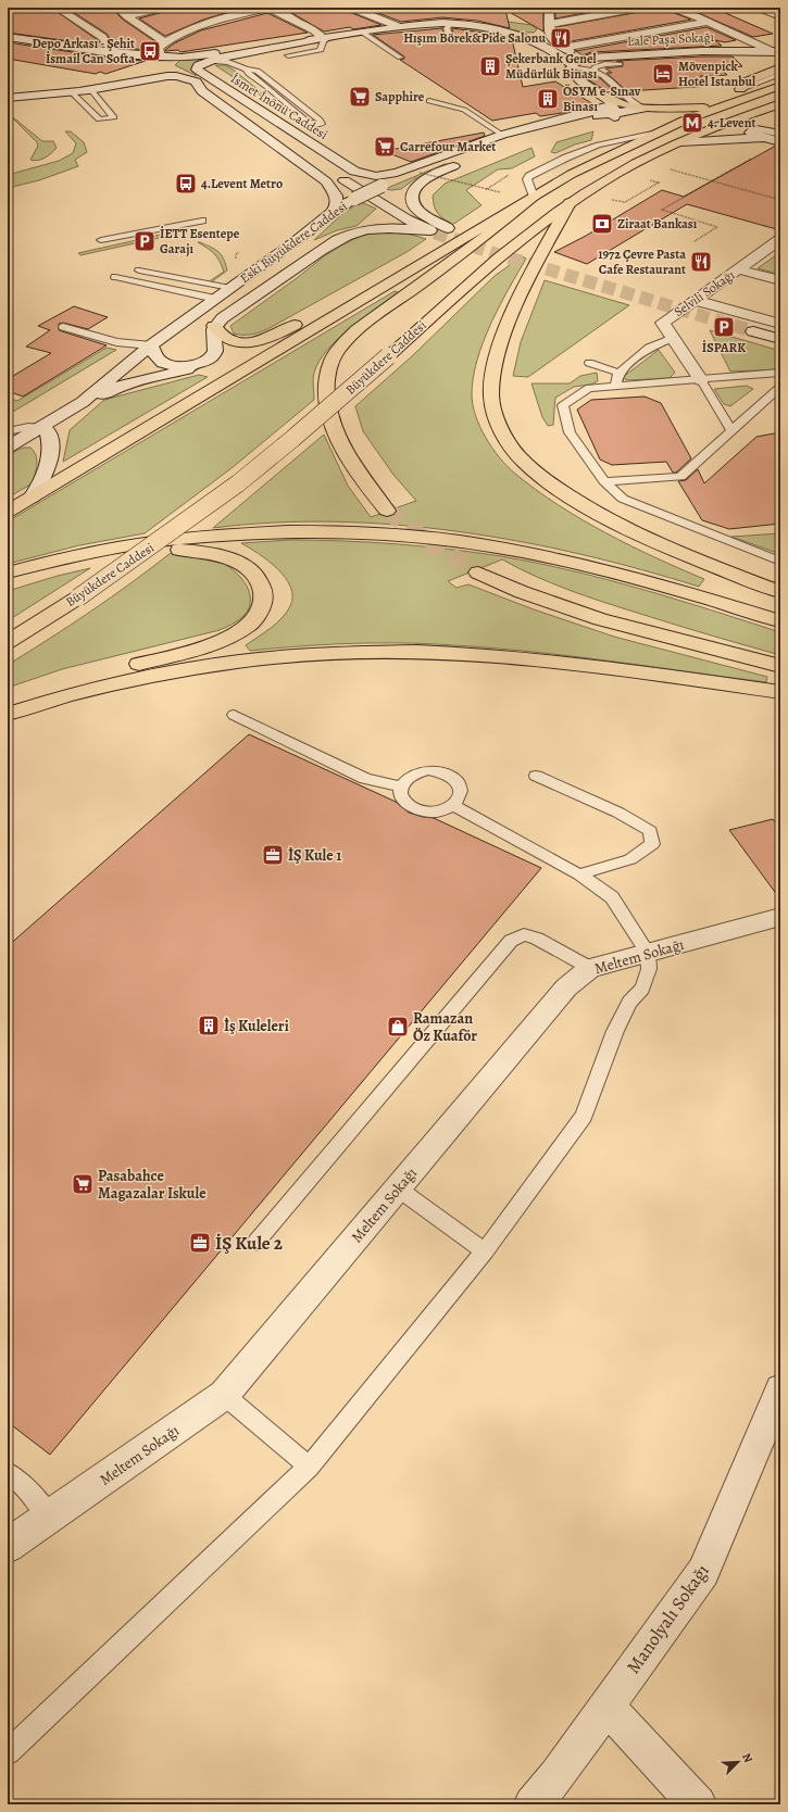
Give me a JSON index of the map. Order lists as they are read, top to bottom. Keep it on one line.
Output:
{"streets":{"main road":["Büyükdere Caddesi"],"street":["Lale Paşa Sokağı","İsmet İnönü Caddesi","Eski Büyükdere Caddesi","Selvili Sokağı","Meltem Sokağı","Manolyalı Sokağı"]},"crossings":[["İsmet İnönü Caddesi","Eski Büyükdere Caddesi"]],"places":{"restaurant":["Hışım Börek&Pide Salonu","1972 Çevre Pasta Cafe Restaurant"],"bus stop":["Depo Arkası - Şehit İsmail Can Softa","4.Levent Metro"],"building":["Şekerbank Genel Müdürlük Binası","ÖSYM e-Sınav Binası","İş Kuleleri"],"hotel":["Mövenpick Hotel Istanbul"],"supermarket":["Sapphire","Carrefour Market","Pasabahce Magazalar Iskule"],"metro station":["4. Levent"],"bank":["Ziraat Bankası"],"parking":["İETT Esentepe Garajı","İSPARK"],"office":["İŞ Kule 1","İŞ Kule 2"],"shop":["Ramazan Öz Kuaför"]},"north":"top right"}
